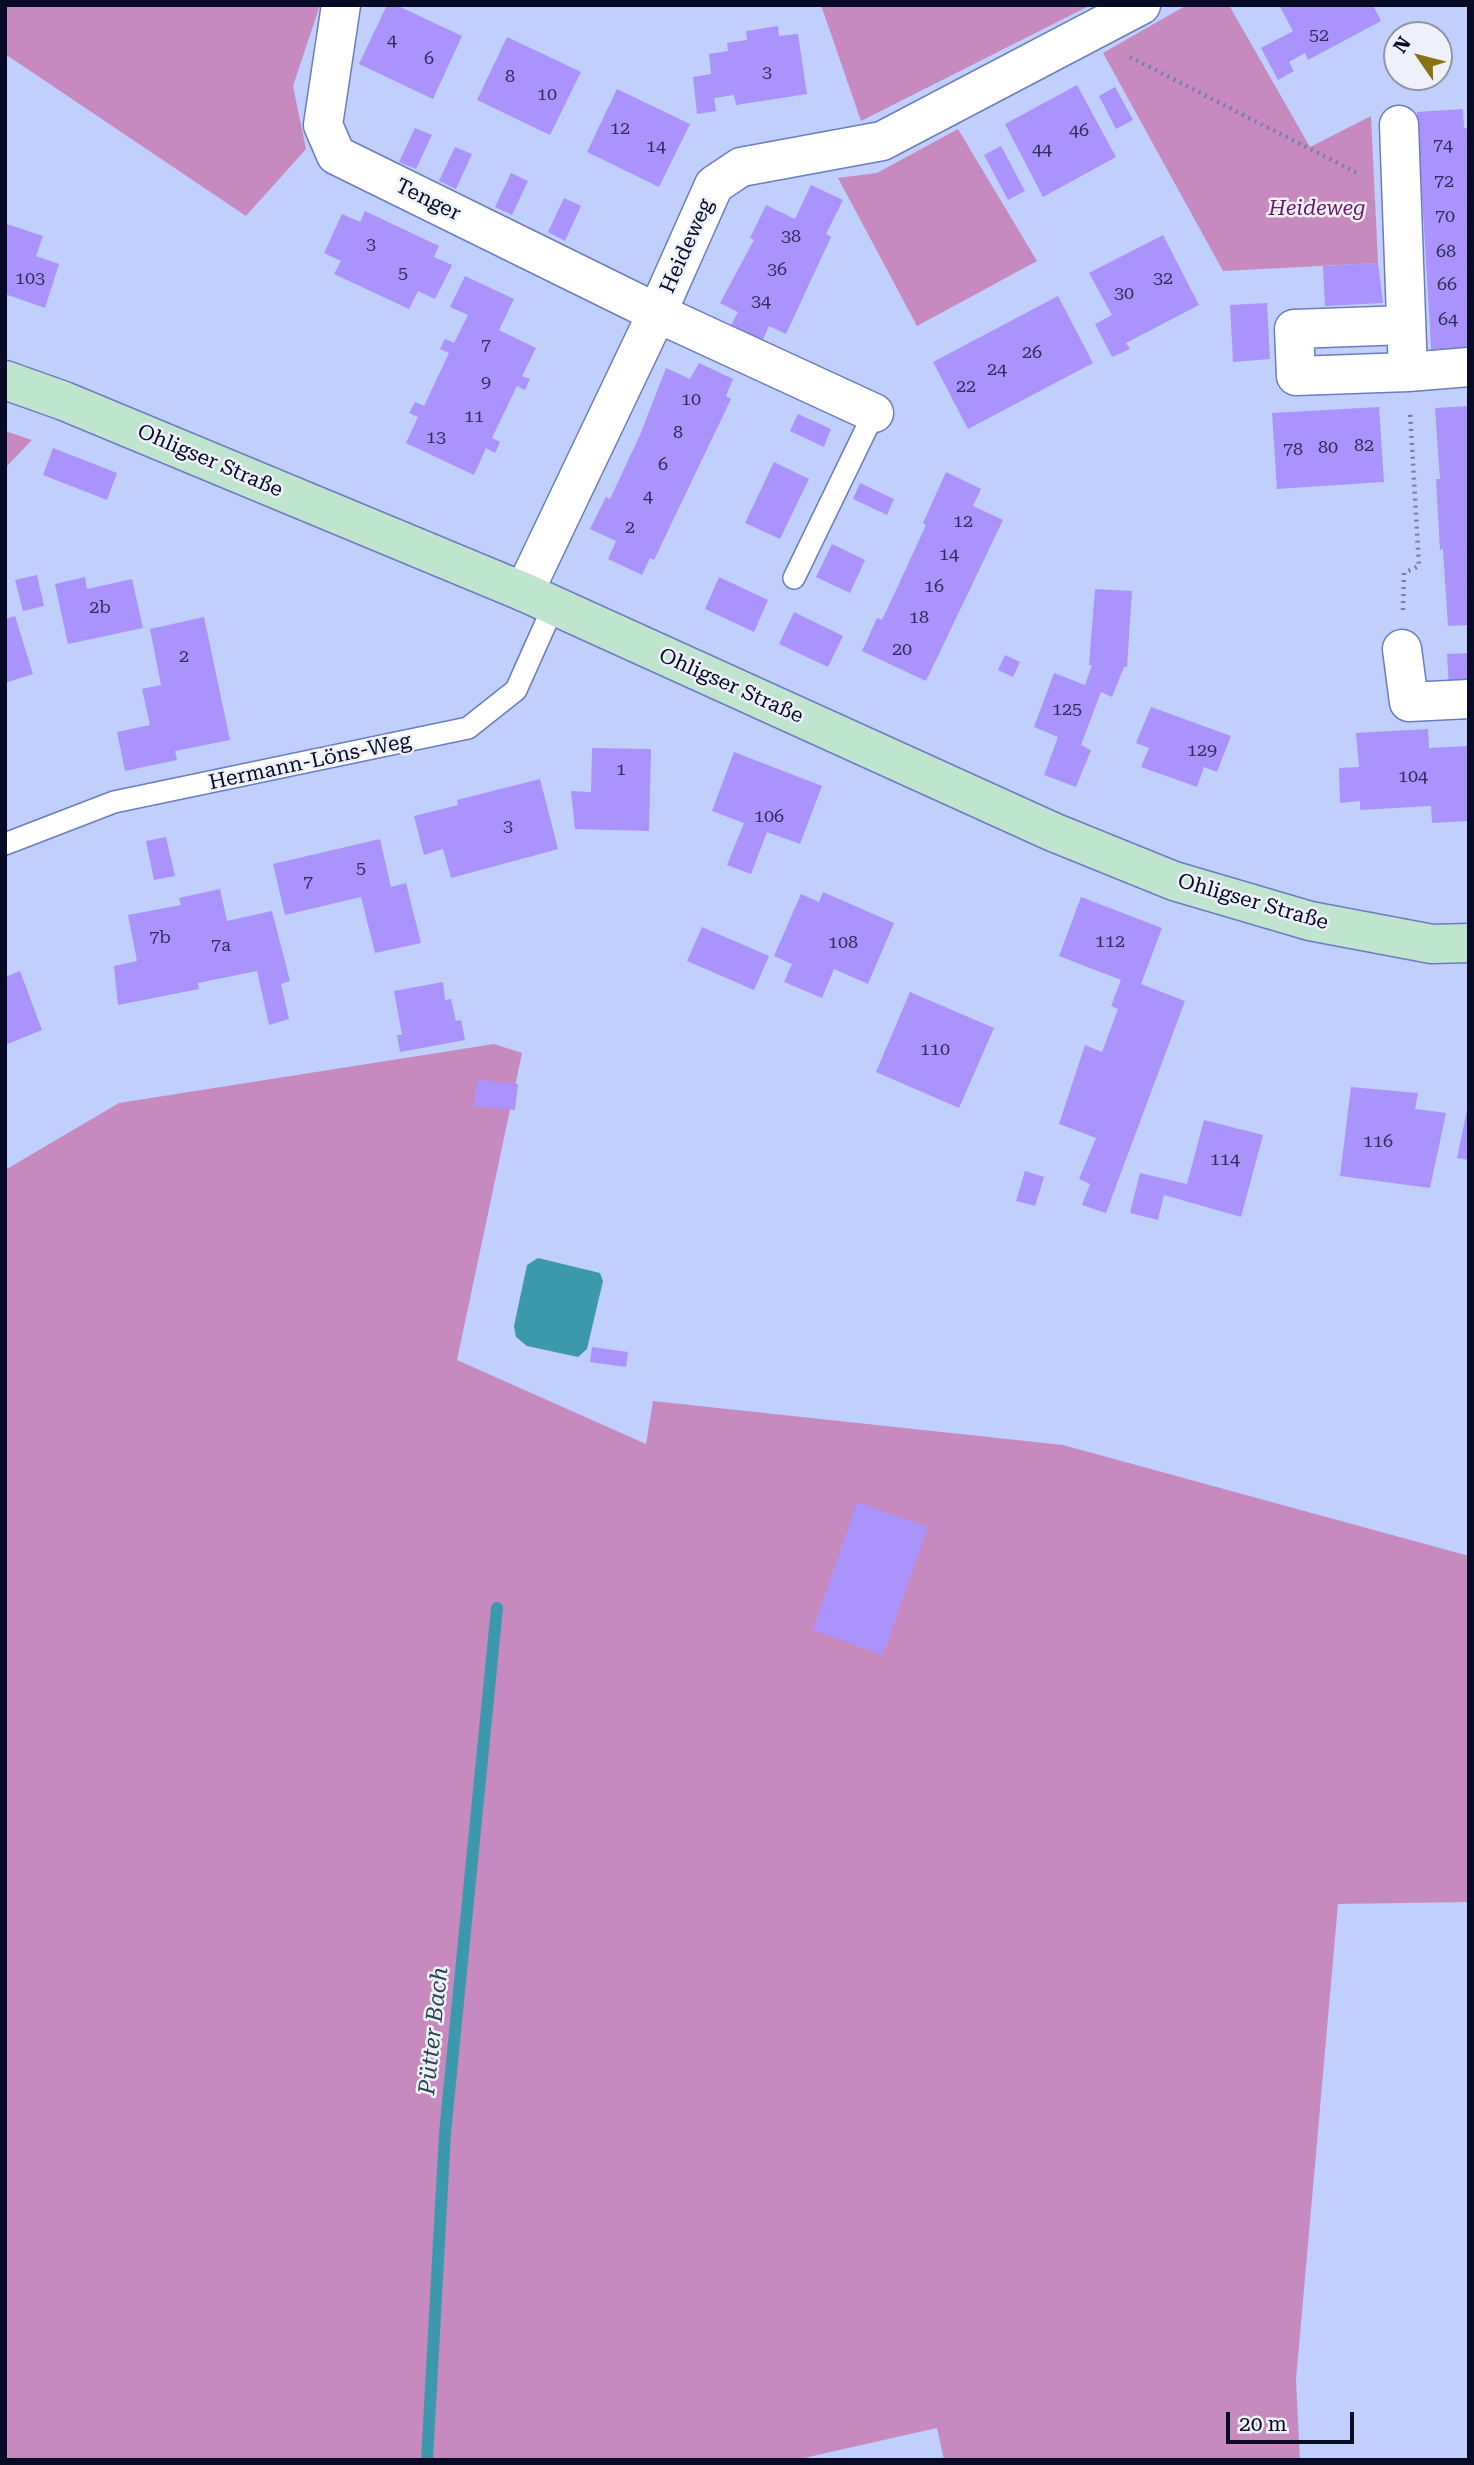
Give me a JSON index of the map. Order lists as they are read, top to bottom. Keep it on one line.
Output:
{"streets":{"main road":["Ohligser Straße"],"street":["Tenger","Heideweg"],"lane":["Hermann-Löns-Weg"]},"crossings":[["Tenger","Heideweg"],["Heideweg","Ohligser Straße"],["Heideweg","Hermann-Löns-Weg"],["Ohligser Straße","Hermann-Löns-Weg"]],"water":["Pütter Bach"],"parks":["Heideweg"],"house_numbers":["52","4","6","3","8","10","12","46","74","14","44","72","70","38","3","68","36","5","103","32","66","30","34","64","7","26","24","9","22","10","11","8","13","82","80","78","6","4","12","2","14","16","2b","18","20","2","125","129","1","104","106","3","5","7","7b","112","108","7a","110","116","114"],"scale_bar":"20 m","north":"top left"}
